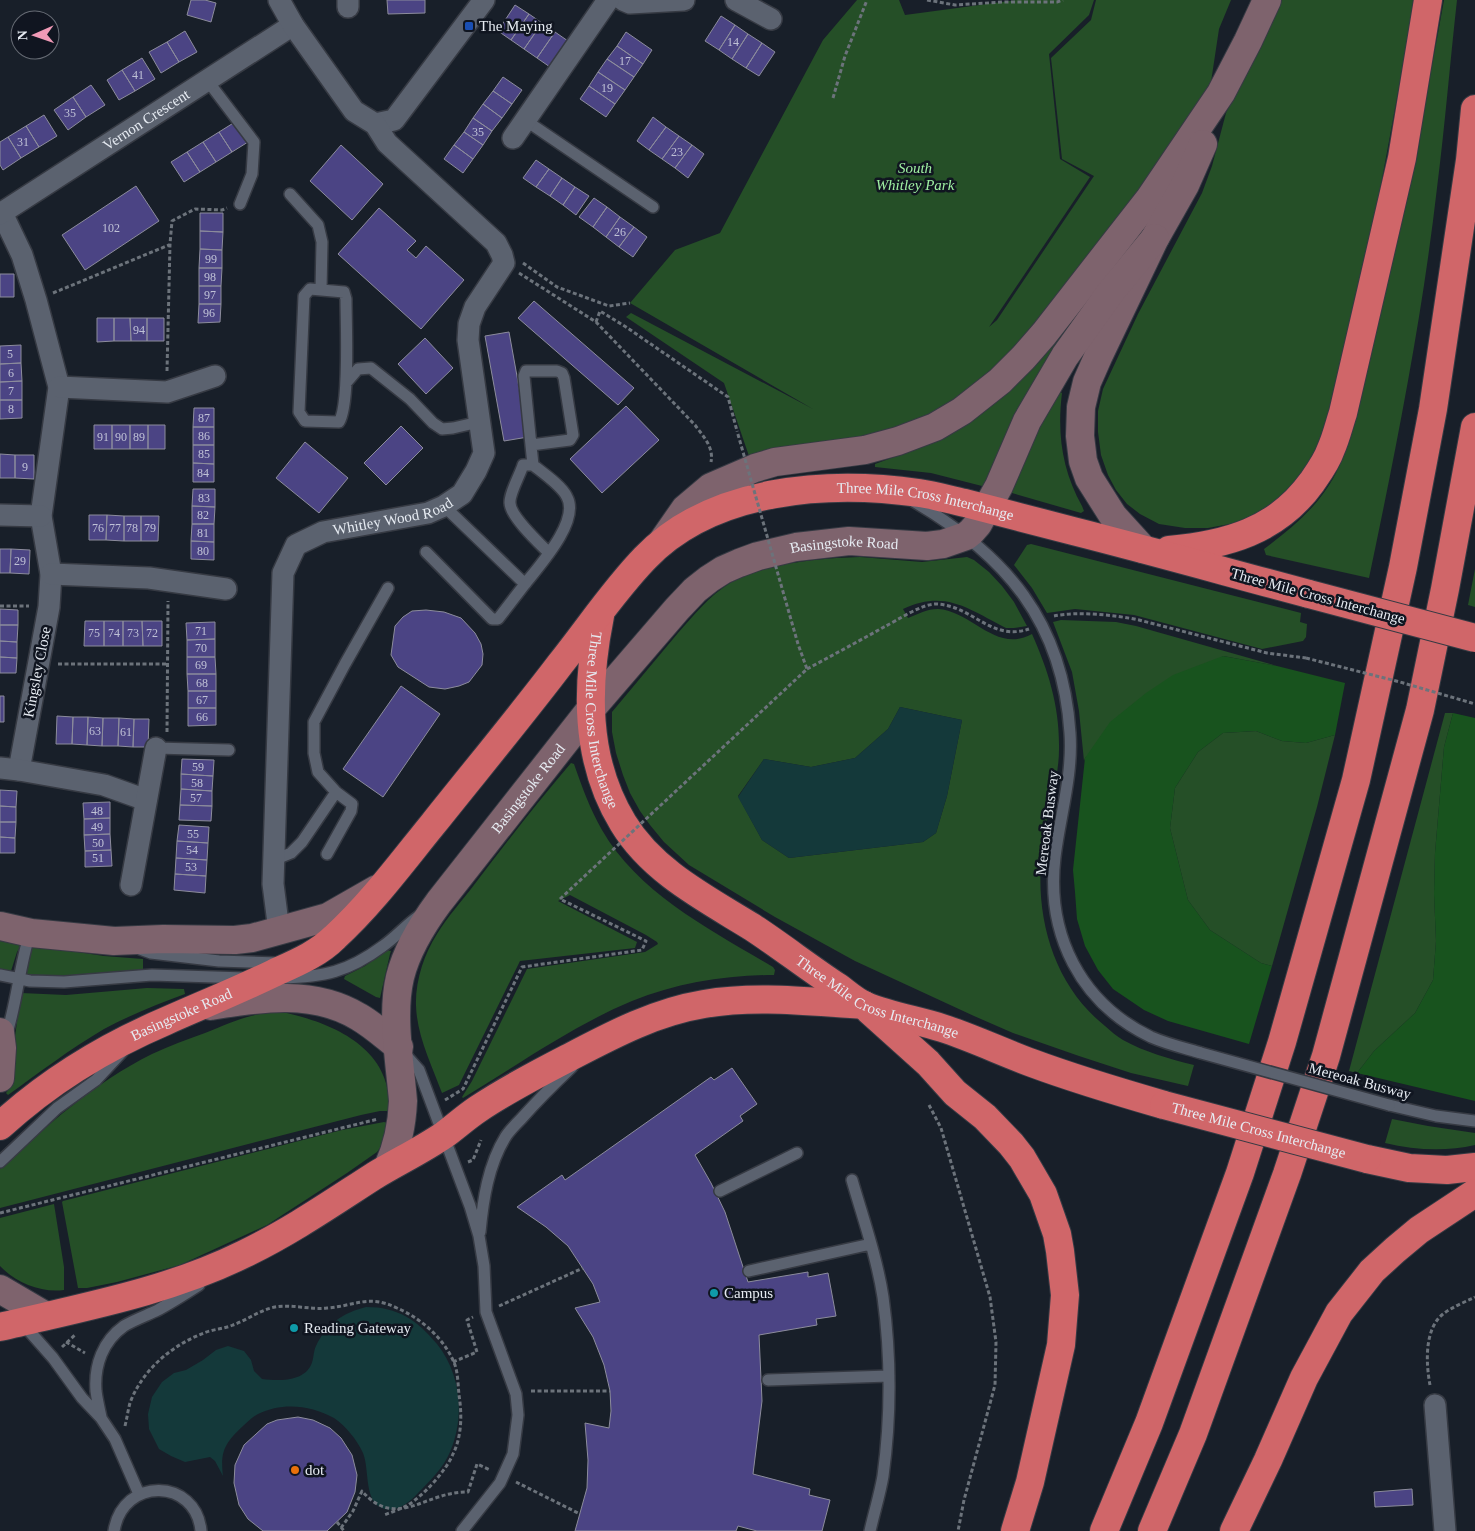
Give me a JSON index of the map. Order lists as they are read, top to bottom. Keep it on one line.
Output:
{"streets":{"highway":["Three Mile Cross Interchange","Basingstoke Road"],"street":["Vernon Crescent","Whitley Wood Road","Kingsley Close"],"lane":["Mereoak Busway"]},"crossings":[["Vernon Crescent","Kingsley Close"],["Three Mile Cross Interchange","Basingstoke Road"],["Three Mile Cross Interchange","Mereoak Busway"],["Whitley Wood Road","Basingstoke Road"],["Basingstoke Road","Mereoak Busway"]],"parks":["South Whitley Park"],"places":{"transit":["The Maying"],"other":["Campus","Reading Gateway","dot"]},"house_numbers":["14","17","41","19","35","35","31","23","102","26","99","98","97","96","94","5","6","7","8","87","86","91","90","89","85","9","84","83","82","76","77","78","79","81","80","29","71","75","74","73","72","70","69","68","67","66","63","61","59","58","57","48","49","55","50","54","51","53"],"north":"left"}
